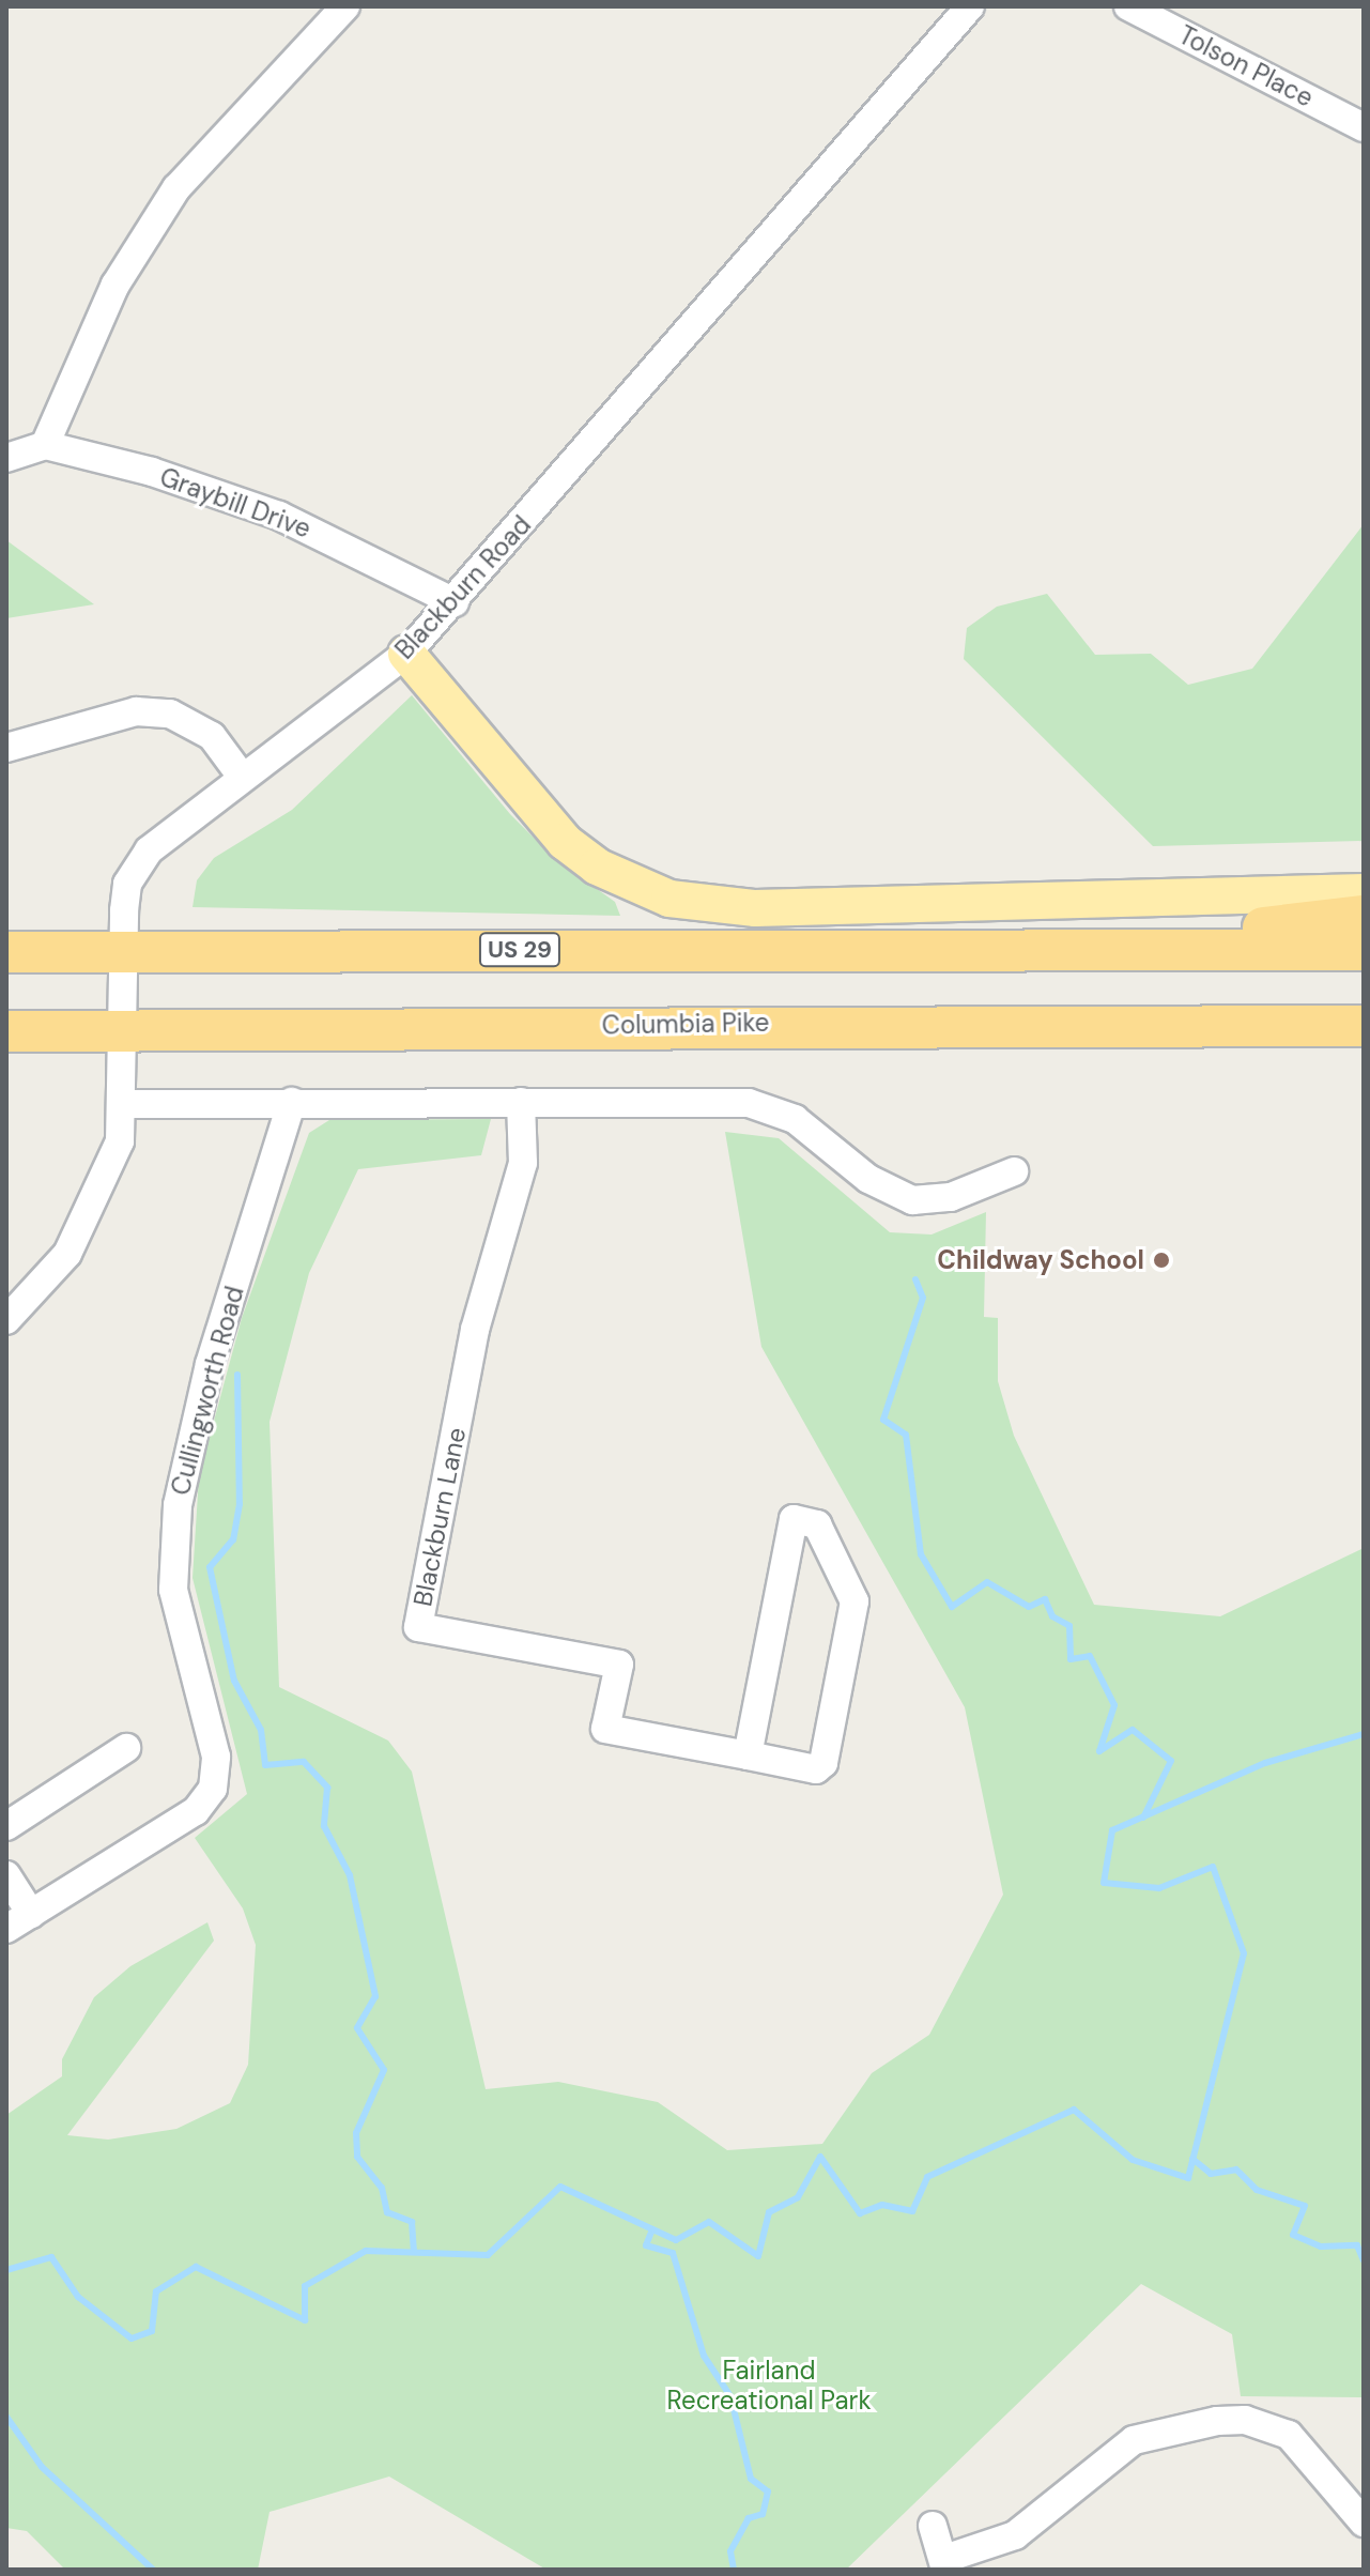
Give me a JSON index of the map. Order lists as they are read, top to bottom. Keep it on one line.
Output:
{"streets":{"highway":["US 29","Columbia Pike"],"street":["Tolson Place","Graybill Drive","Blackburn Road","Cullingworth Road","Blackburn Lane"]},"crossings":[["Graybill Drive","Blackburn Road"],["Blackburn Road","US 29"],["Blackburn Road","Columbia Pike"]],"parks":["Fairland Recreational Park"],"places":["Childway School"]}
